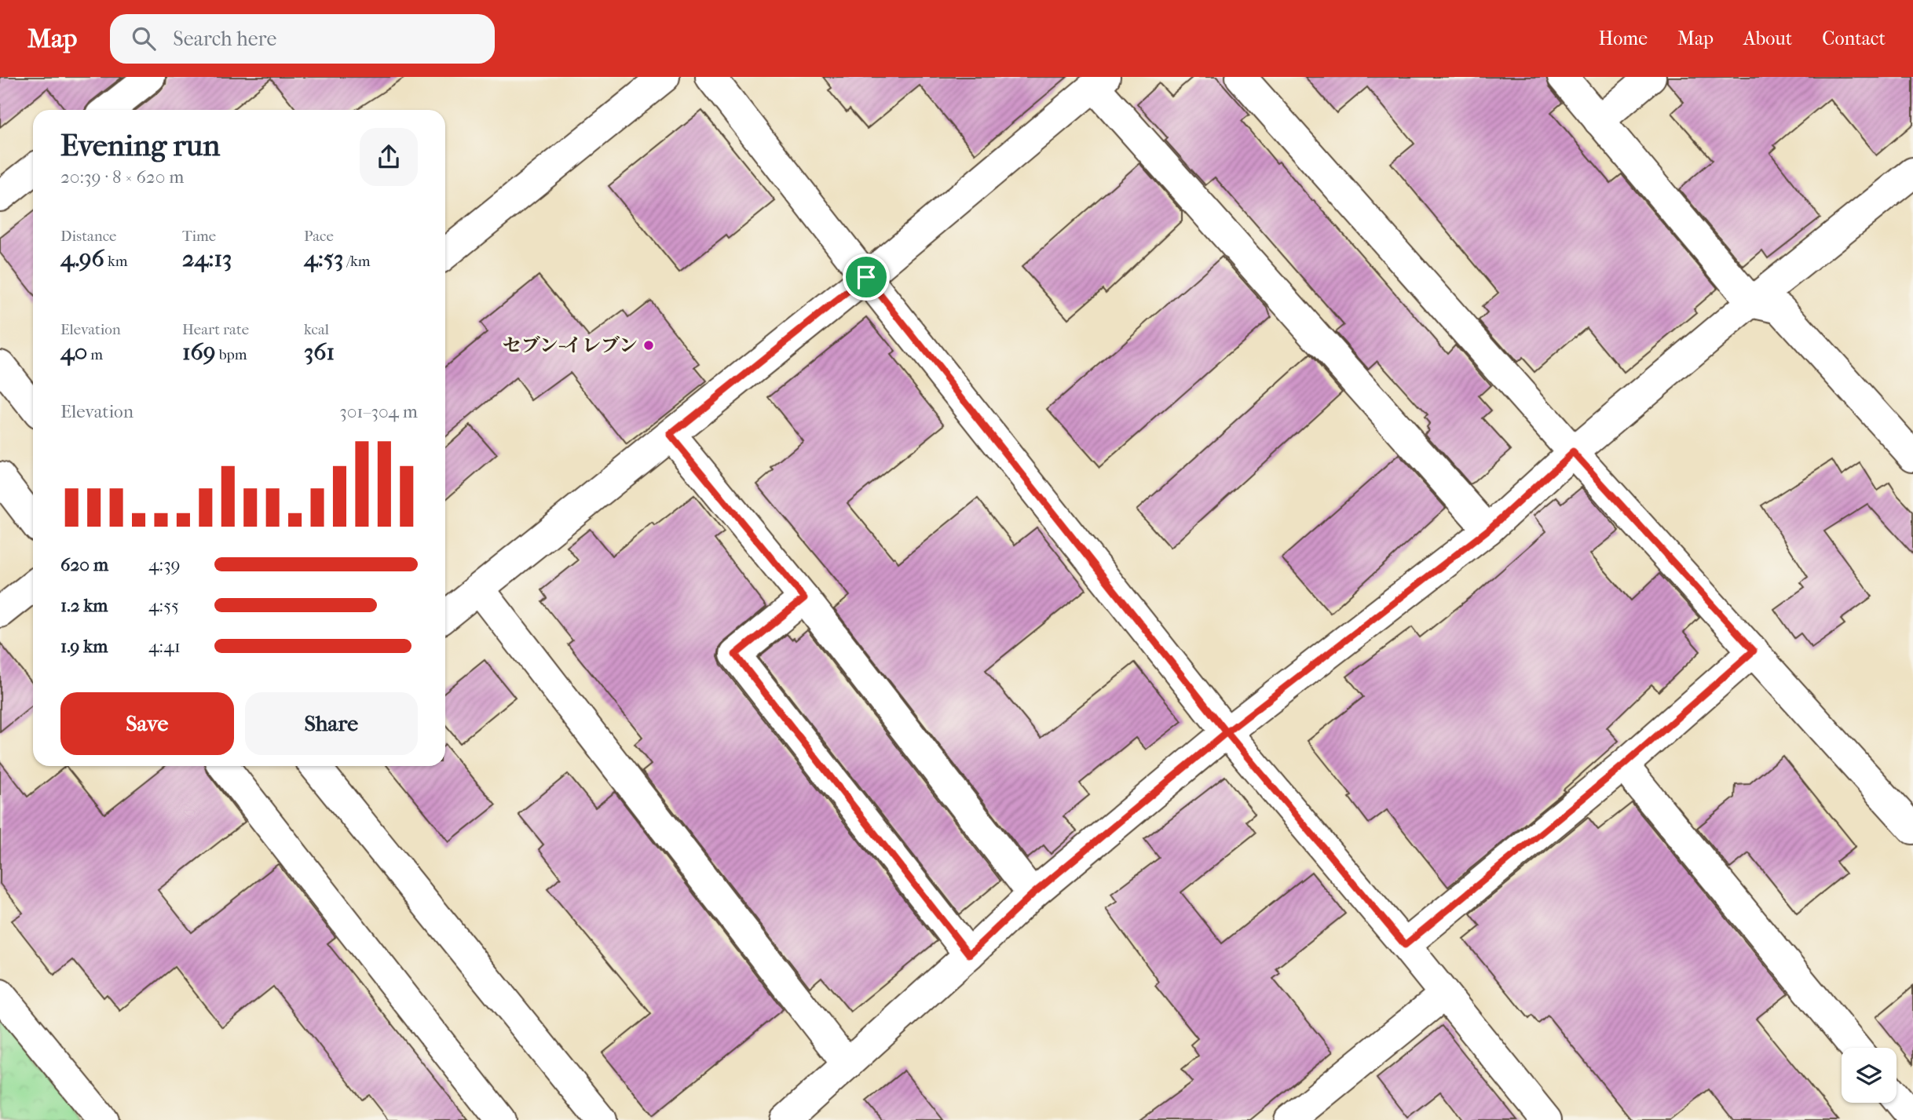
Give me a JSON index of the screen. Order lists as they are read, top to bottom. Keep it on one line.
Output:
{"places":["セブン-イレブン"],"page":{"header":"Map","search":"Search here","nav":["Home","Map","About","Contact"],"heading":["Evening run","20:39 · 8 × 620 m"],"stats":[["Distance","4.96 km"],["Time","24:13"],["Pace","4:53 /km"],["Elevation","40 m"],["Heart rate","169 bpm"],["kcal","361"]],"chart":["Elevation","301–304 m"],"list":[{"name":"620 m","note":"4:39"},{"name":"1.2 km","note":"4:55"},{"name":"1.9 km","note":"4:41"}],"buttons":["Save","Share"]}}
